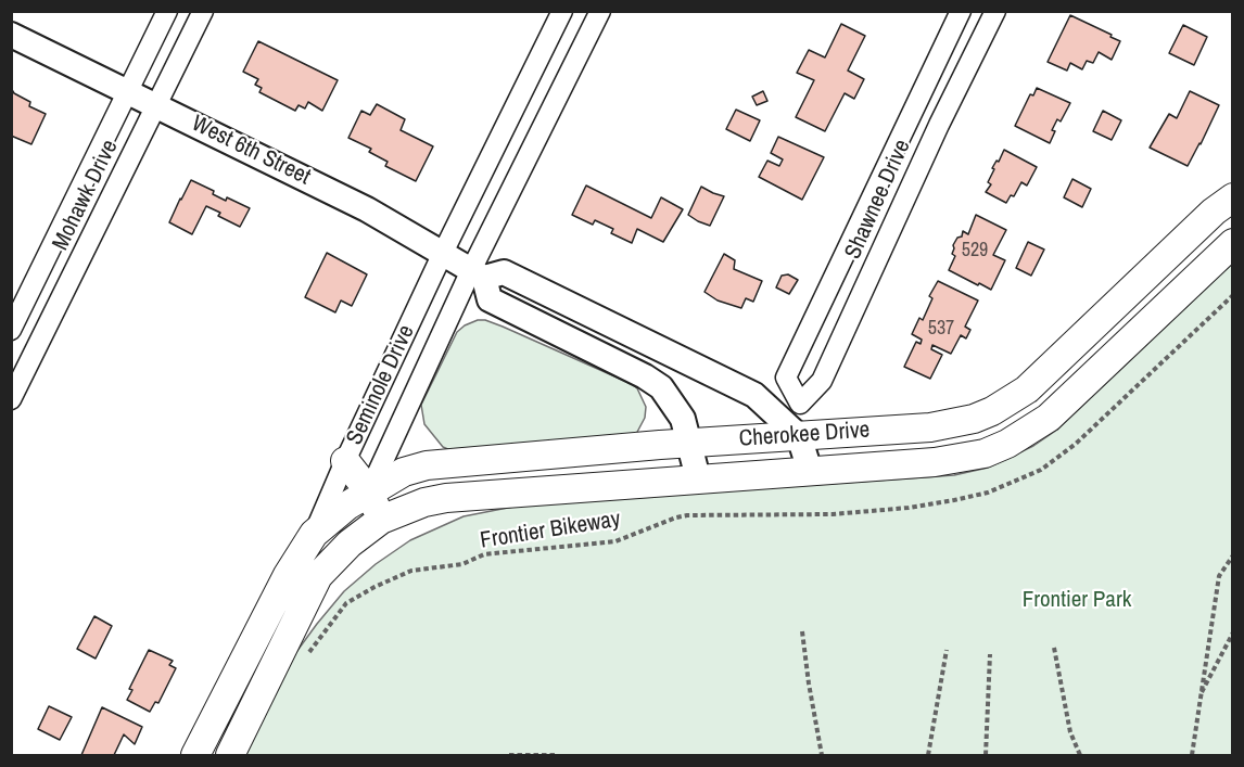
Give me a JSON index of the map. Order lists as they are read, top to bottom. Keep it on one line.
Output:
{"streets":{"main road":["Seminole Drive","Cherokee Drive"],"street":["West 6th Street","Mohawk Drive","Shawnee Drive"],"path":["Frontier Bikeway"]},"crossings":[["West 6th Street","Mohawk Drive"],["West 6th Street","Seminole Drive"],["West 6th Street","Cherokee Drive"],["Shawnee Drive","Cherokee Drive"],["Seminole Drive","Cherokee Drive"]],"parks":["Frontier Park"],"house_numbers":["529","537"]}
